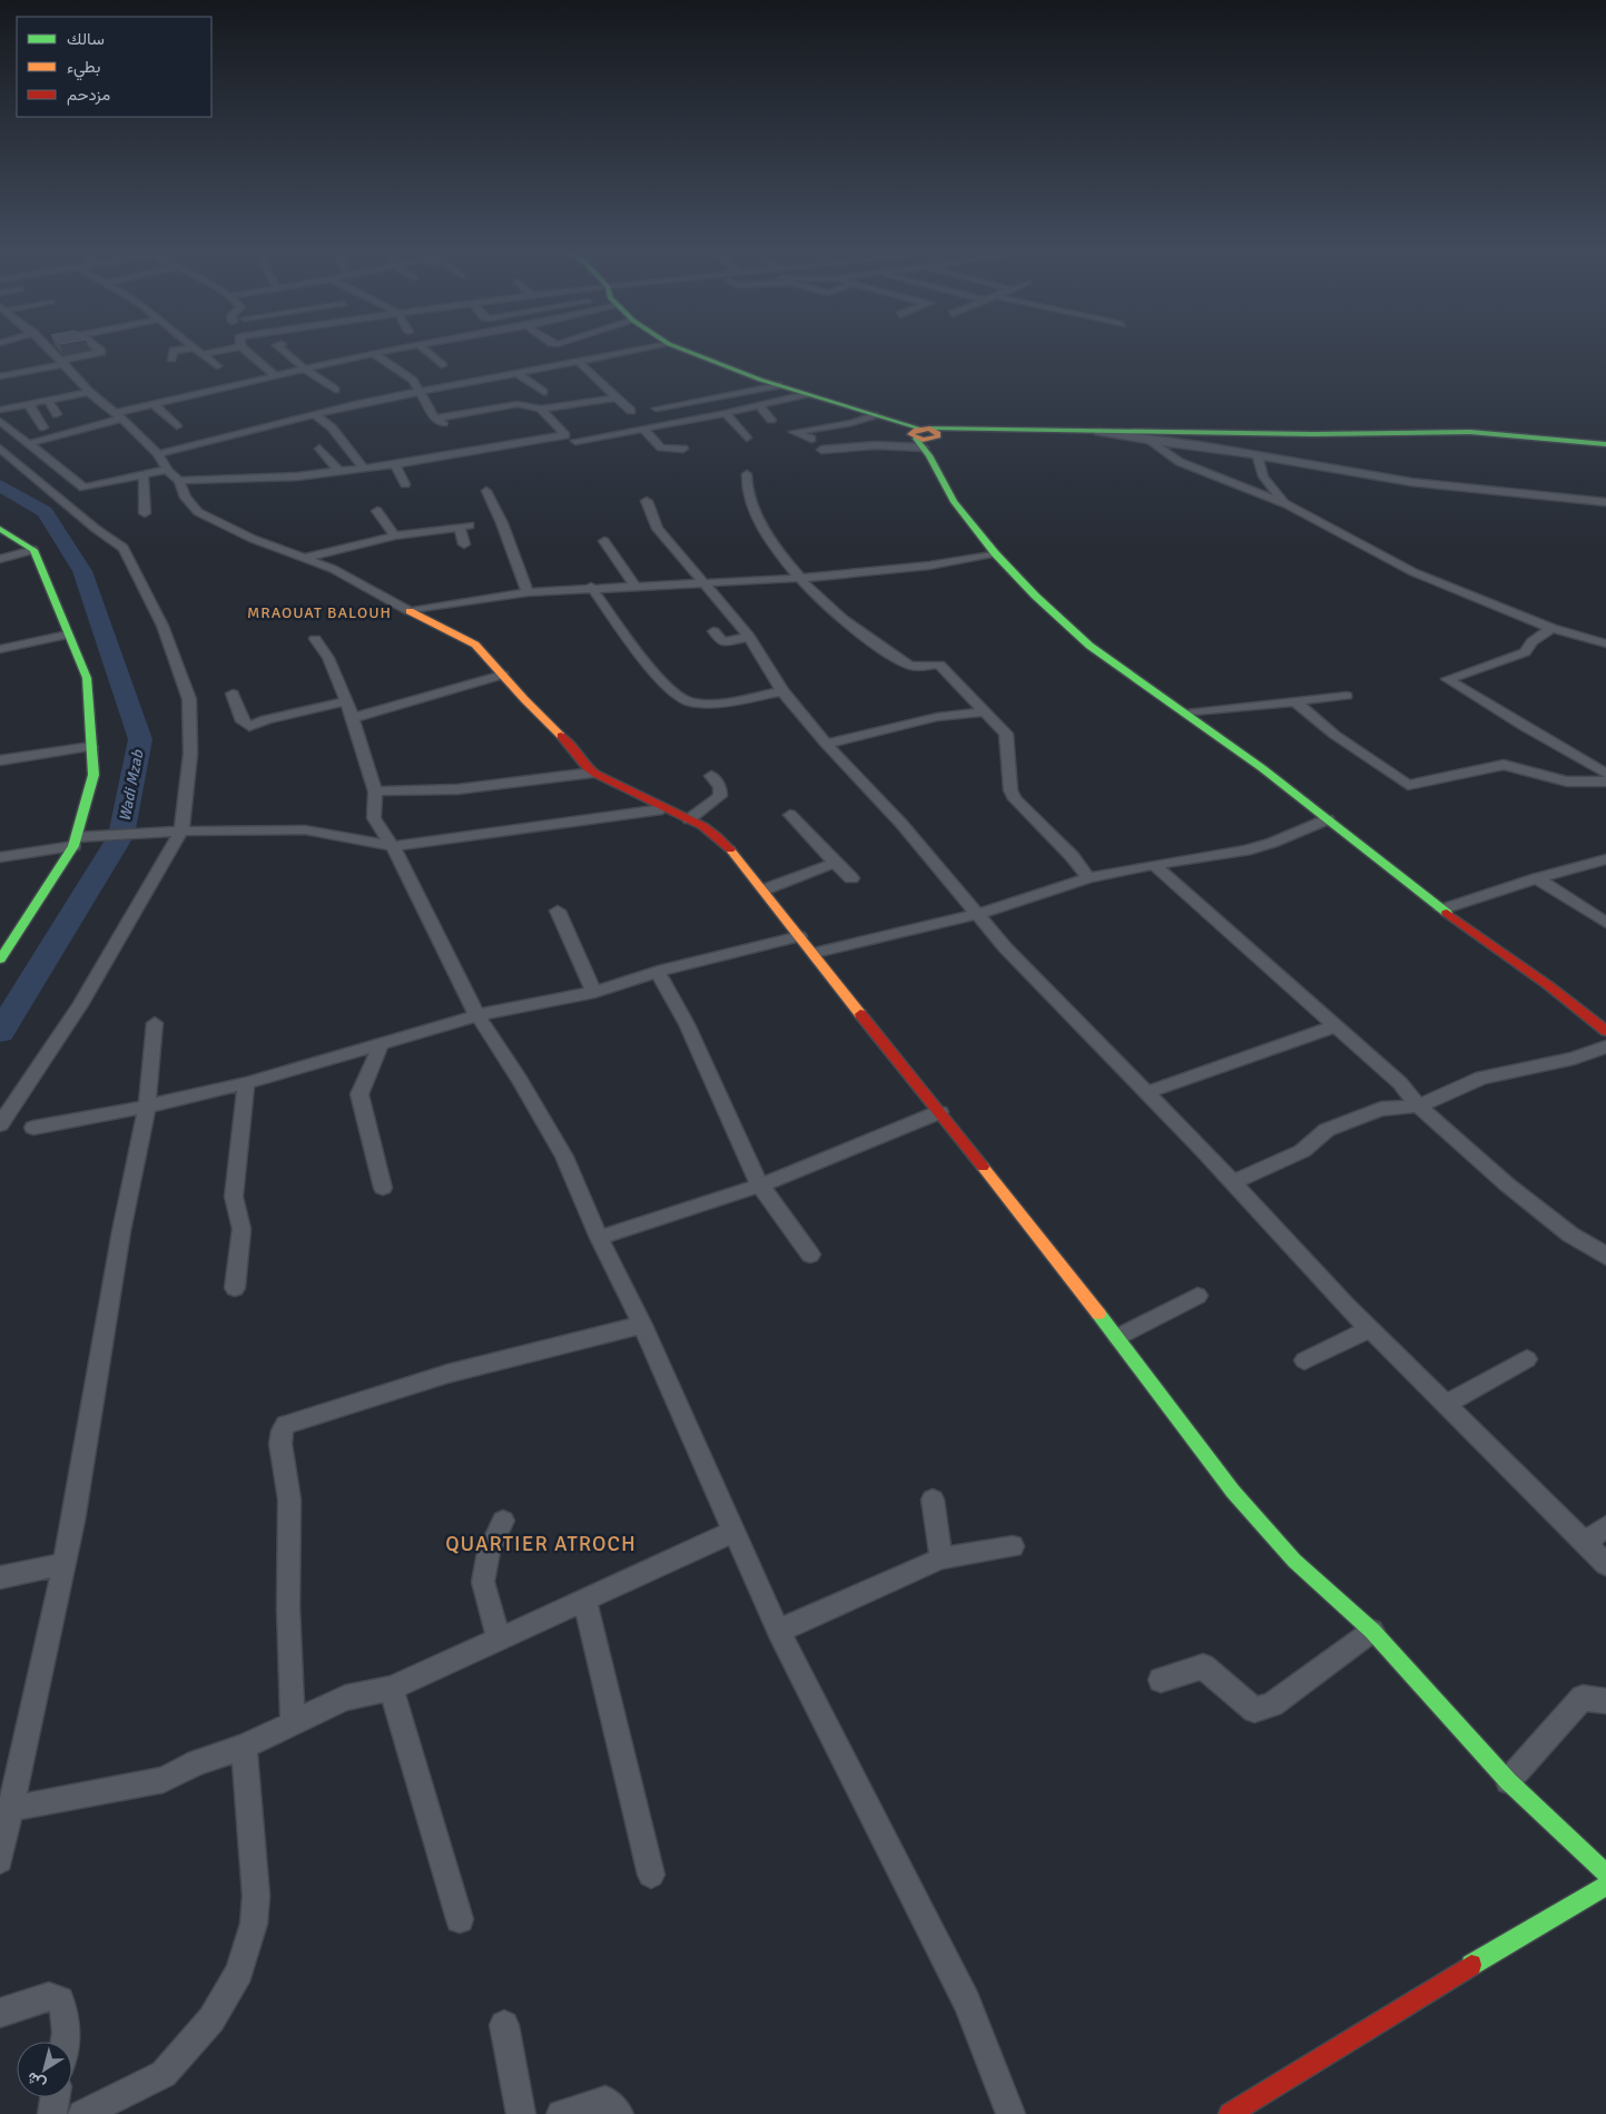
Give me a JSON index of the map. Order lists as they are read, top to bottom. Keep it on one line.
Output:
{"districts":["MRAOUAT BALOUH","QUARTIER ATROCH"],"water":["Wadi Mzab"],"legend":["سالك","بطيء","مزدحم"],"north":"bottom left"}
